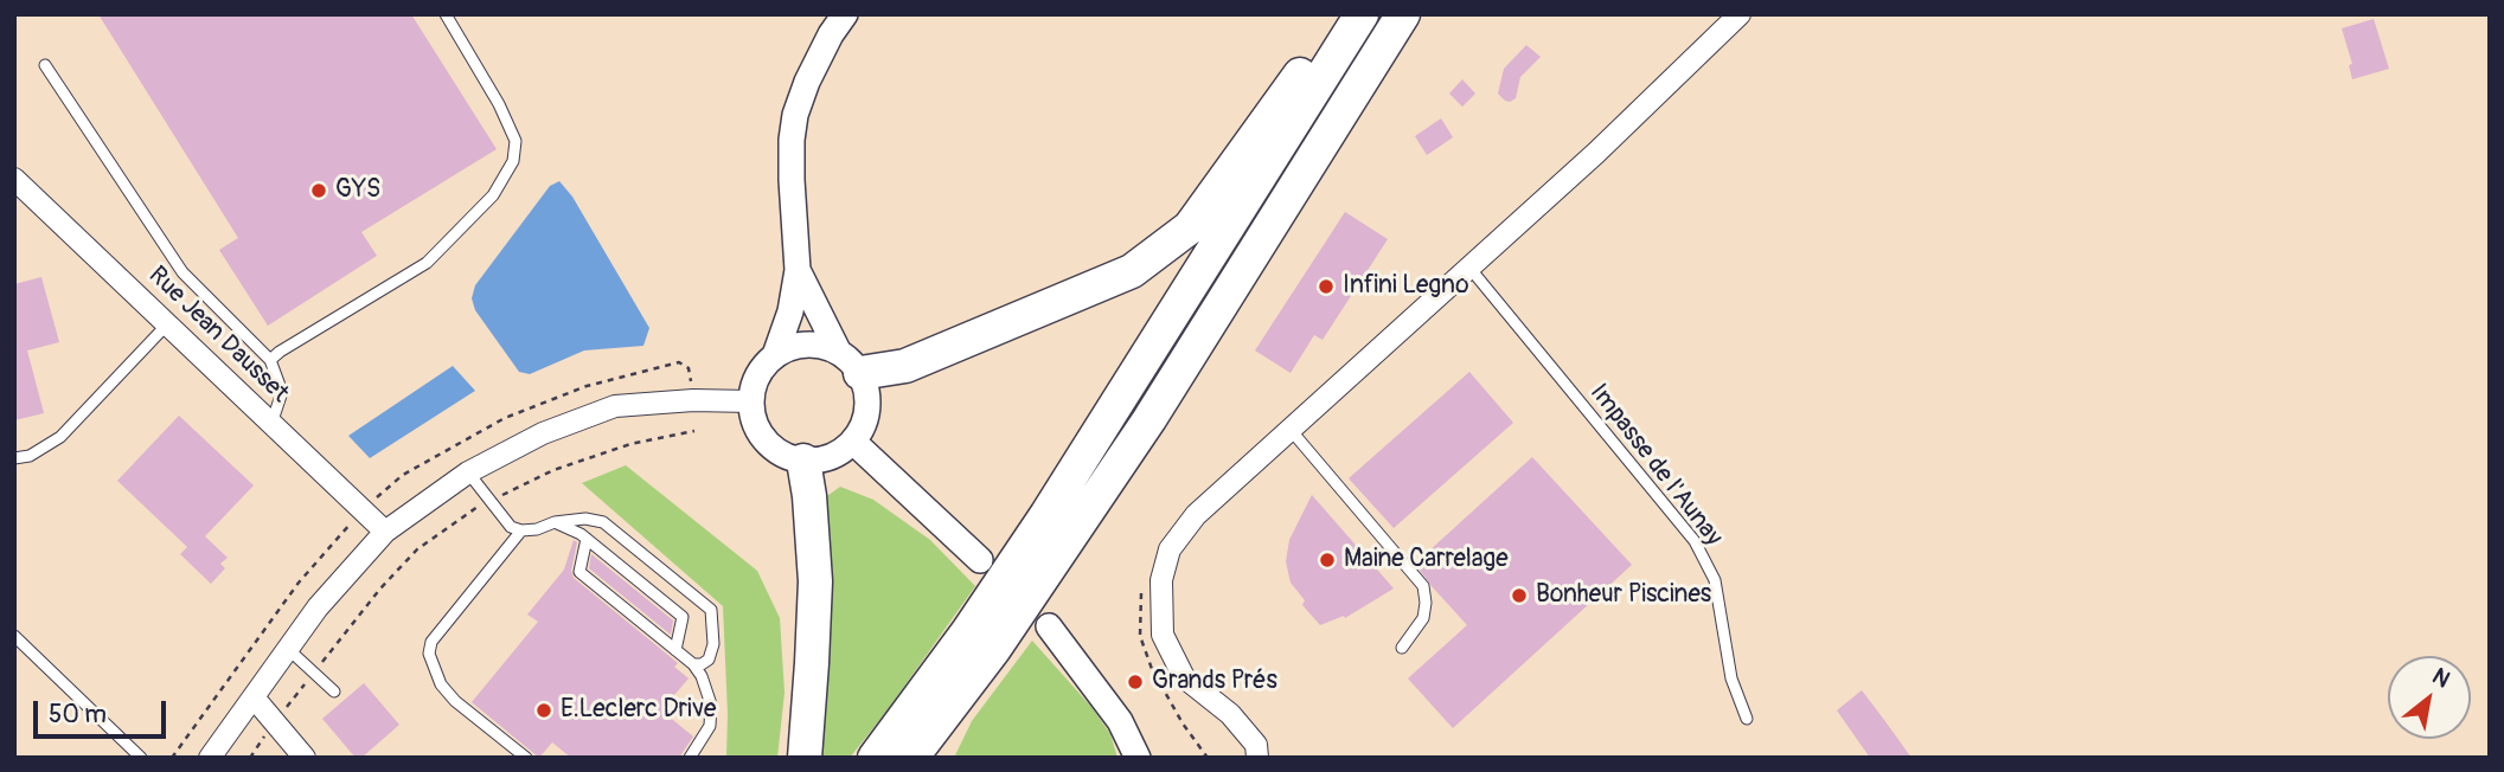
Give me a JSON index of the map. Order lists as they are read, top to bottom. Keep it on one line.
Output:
{"streets":{"street":["Rue Jean Dausset"],"lane":["Impasse de l'Aunay"]},"places":["GYS","Infini Legno","Maine Carrelage","Bonheur Piscines","Grands Prés","E.Leclerc Drive"],"scale_bar":"50 m","north":"top right"}
